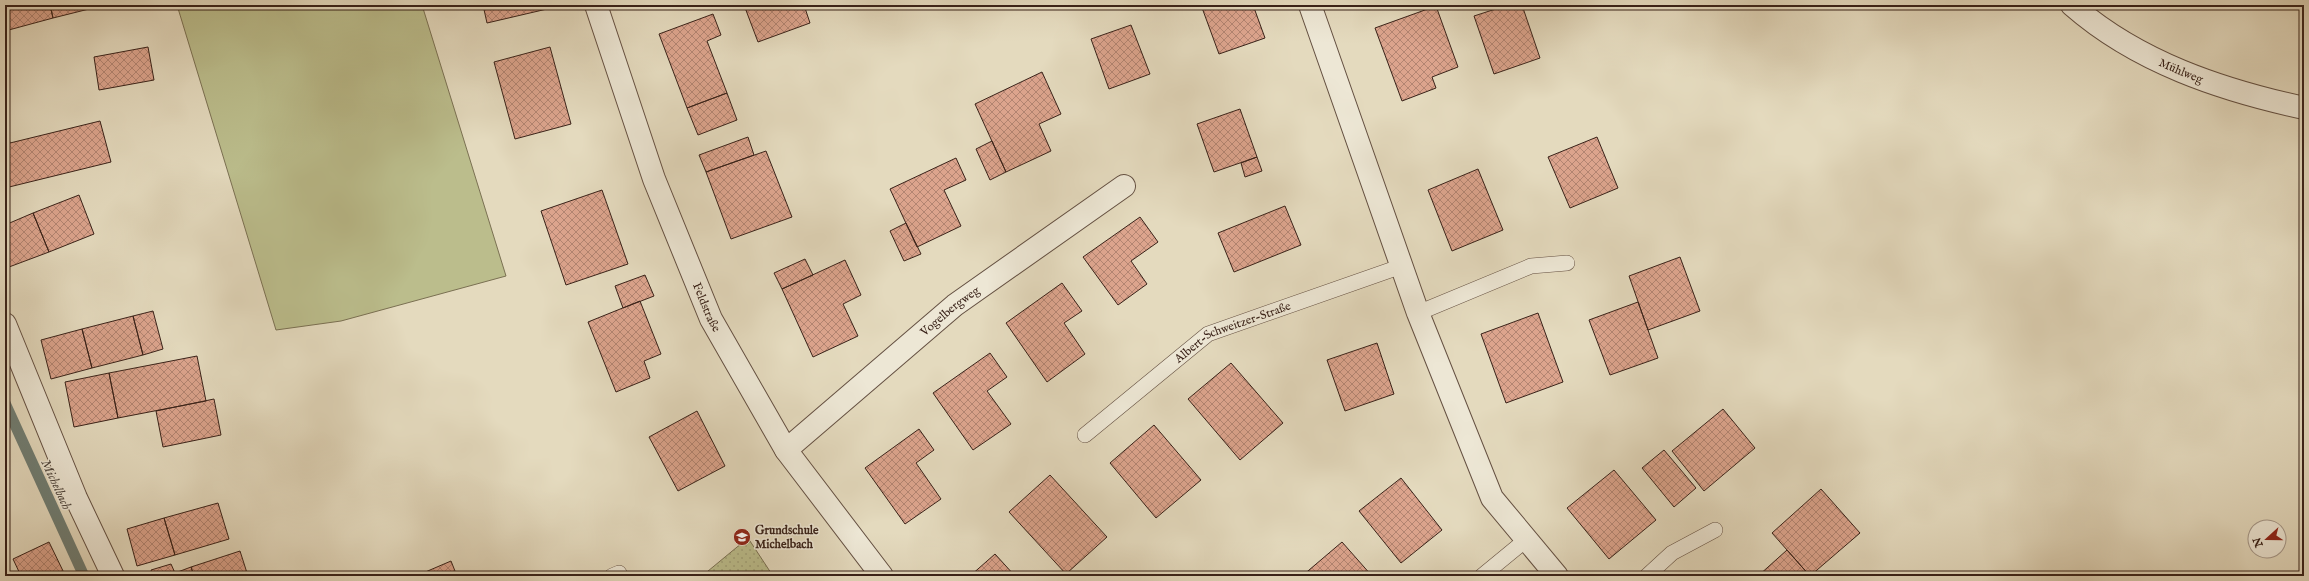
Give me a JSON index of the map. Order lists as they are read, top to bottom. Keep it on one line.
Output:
{"streets":{"street":["Mühlweg","Feldstraße","Vogelbergweg"],"lane":["Albert-Schweitzer-Straße"]},"crossings":[["Feldstraße","Vogelbergweg"]],"water":["Michelbach"],"places":{"school or university":["Grundschule Michelbach"]},"north":"left"}
